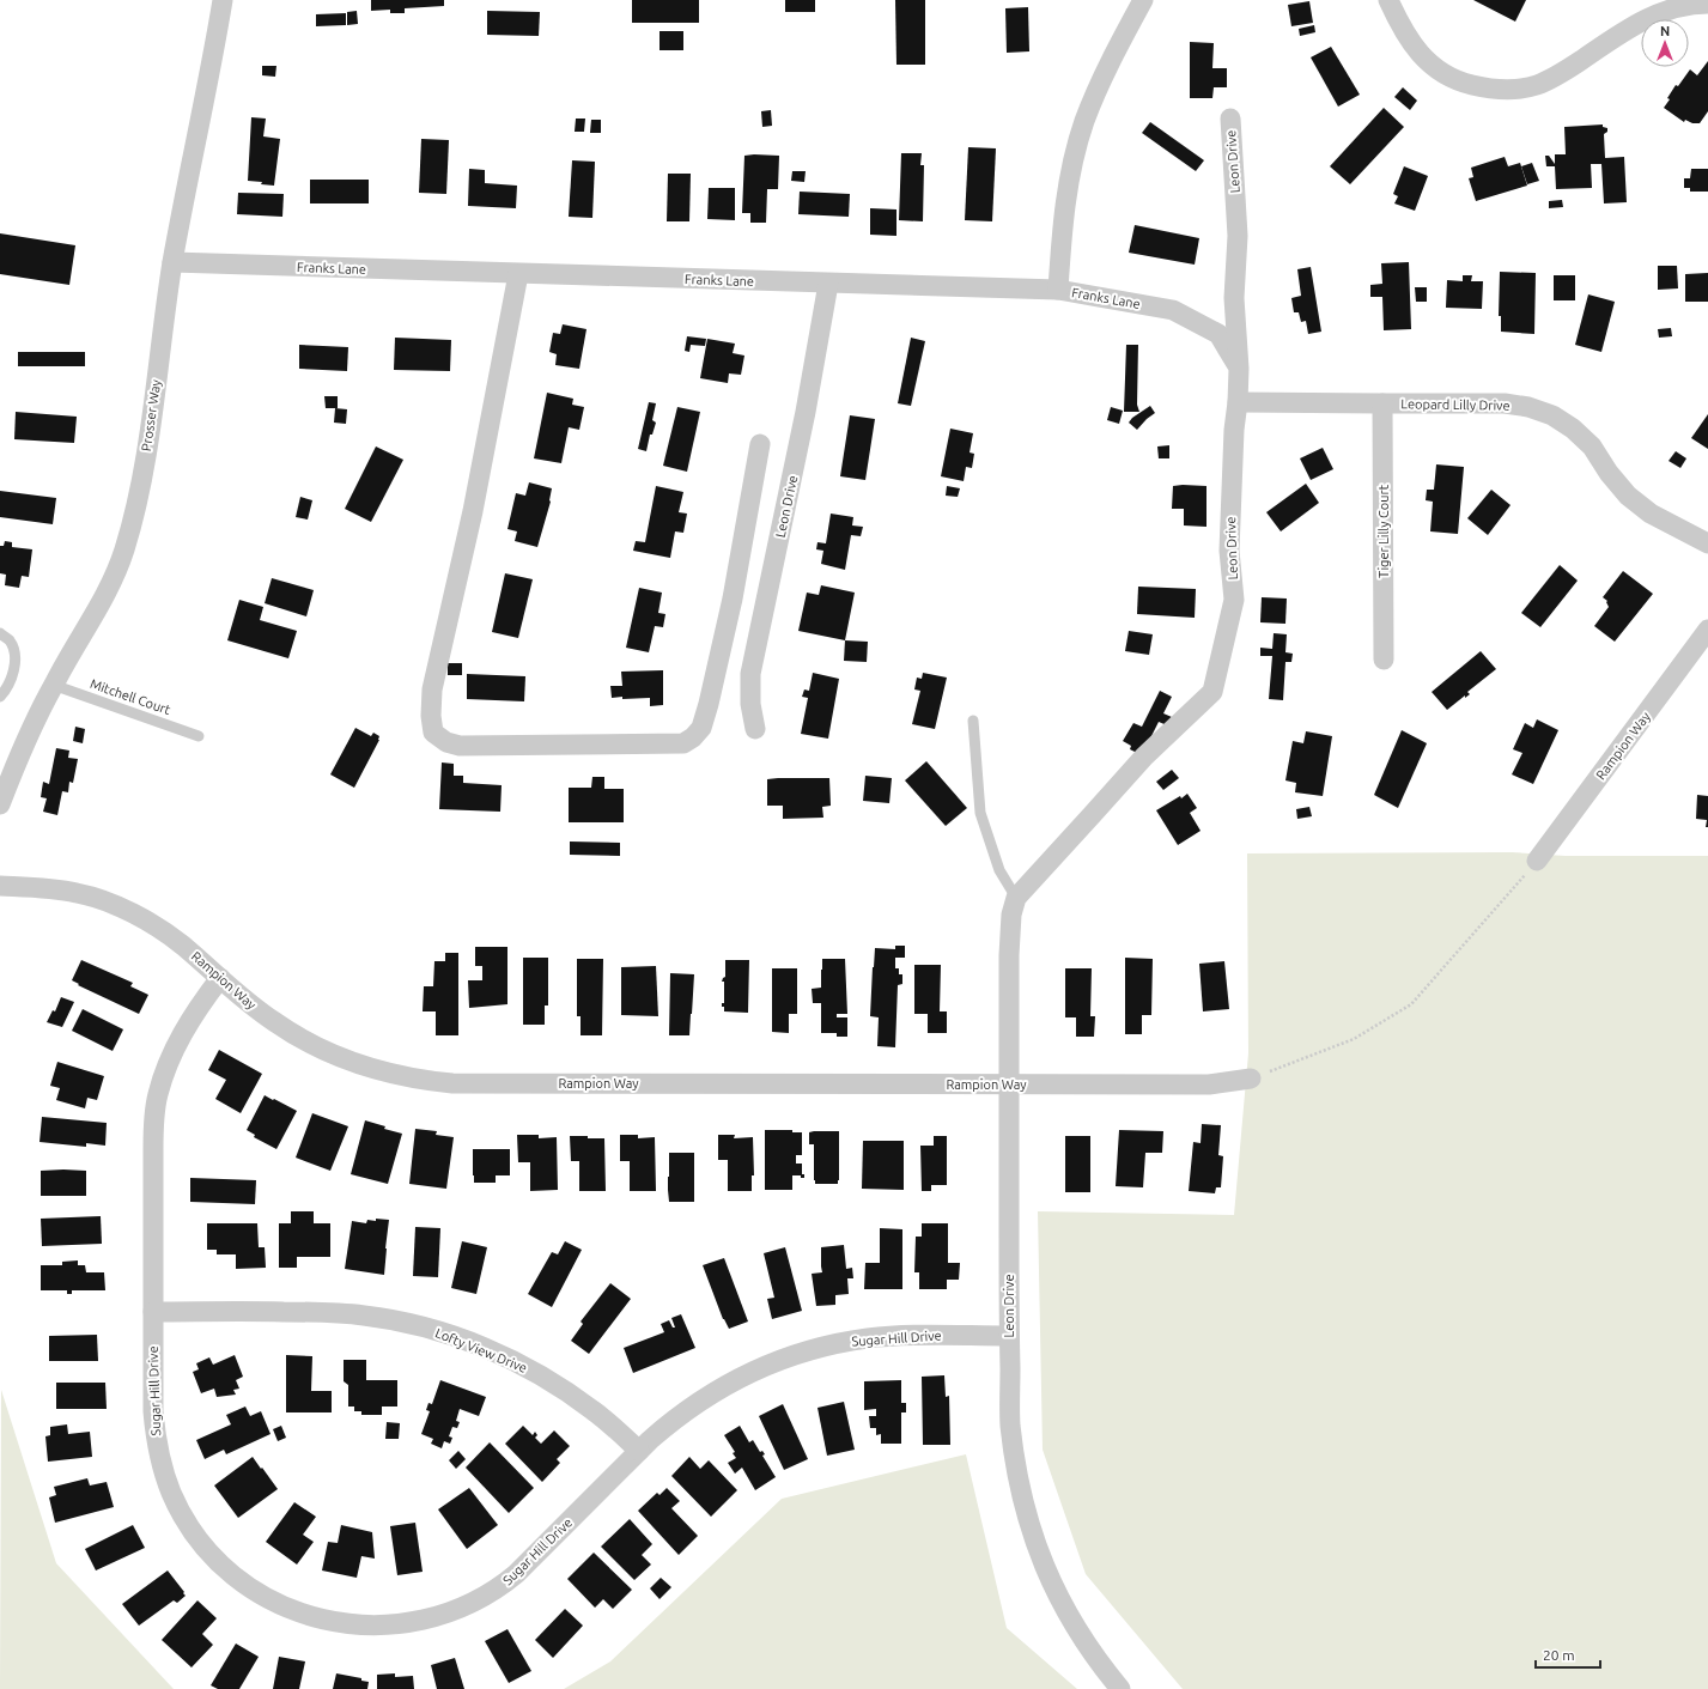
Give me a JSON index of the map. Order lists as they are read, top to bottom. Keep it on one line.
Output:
{"streets":{"street":["Leon Drive","Franks Lane","Leopard Lilly Drive","Prosser Way","Tiger Lilly Court","Rampion Way","Sugar Hill Drive","Lofty View Drive"],"lane":["Mitchell Court"]},"crossings":[["Leon Drive","Franks Lane"],["Leon Drive","Leopard Lilly Drive"],["Leon Drive","Rampion Way"],["Leon Drive","Sugar Hill Drive"],["Franks Lane","Prosser Way"],["Leopard Lilly Drive","Tiger Lilly Court"],["Prosser Way","Mitchell Court"],["Rampion Way","Sugar Hill Drive"],["Sugar Hill Drive","Lofty View Drive"]],"scale_bar":"20 m","north":"top"}
